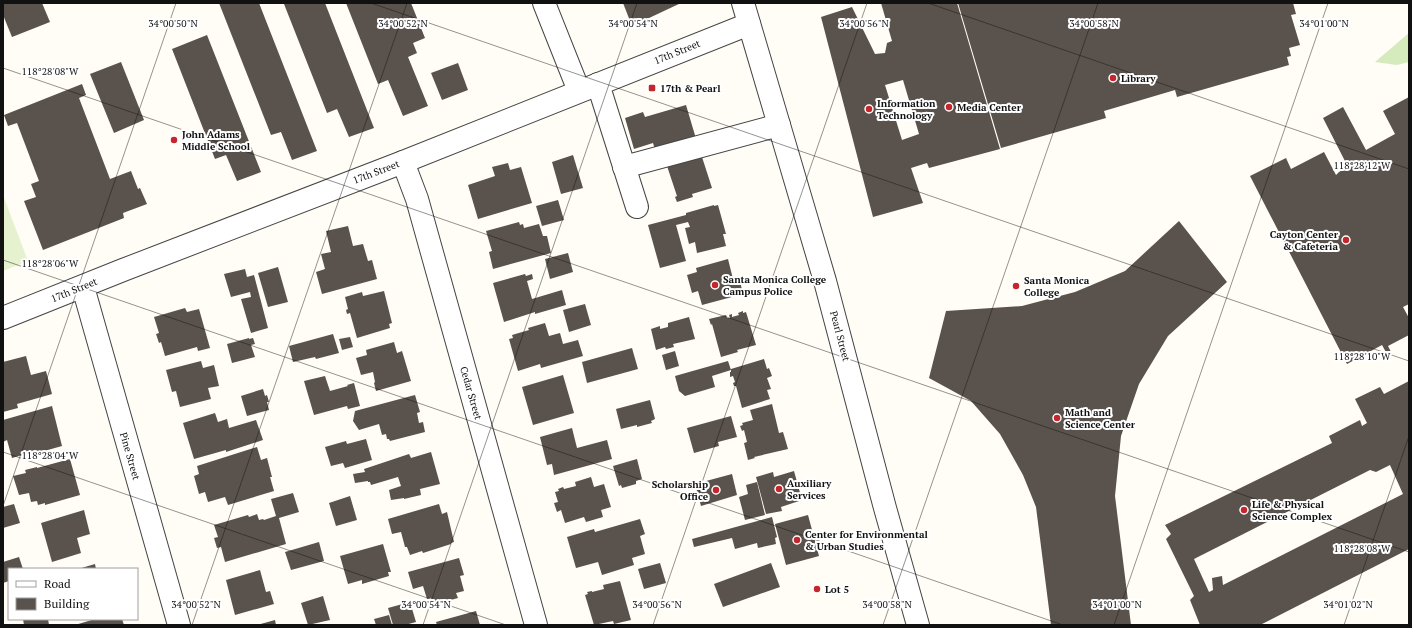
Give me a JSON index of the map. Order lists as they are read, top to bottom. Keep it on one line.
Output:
{"streets":{"street":["17th Street","Pearl Street","Cedar Street","Pine Street"]},"crossings":[["17th Street","Pearl Street"],["17th Street","Cedar Street"],["17th Street","Pine Street"]],"places":{"other":["Library","Media Center","Information Technology","John Adams Middle School","Cayton Center & Cafeteria","Santa Monica College Campus Police","Santa Monica College","Math and Science Center","Auxiliary Services","Scholarship Office","Life & Physical Science Complex","Center for Environmental & Urban Studies","Lot 5"],"transit":["17th & Pearl"]},"legend":["Road","Building"],"coordinates":["34°00'50\"N","34°00'52\"N","34°00'54\"N","34°00'56\"N","34°00'58\"N","34°01'00\"N","118°28'08\"W","118°28'12\"W","118°28'06\"W","118°28'10\"W","118°28'04\"W","34°01'02\"N"]}
